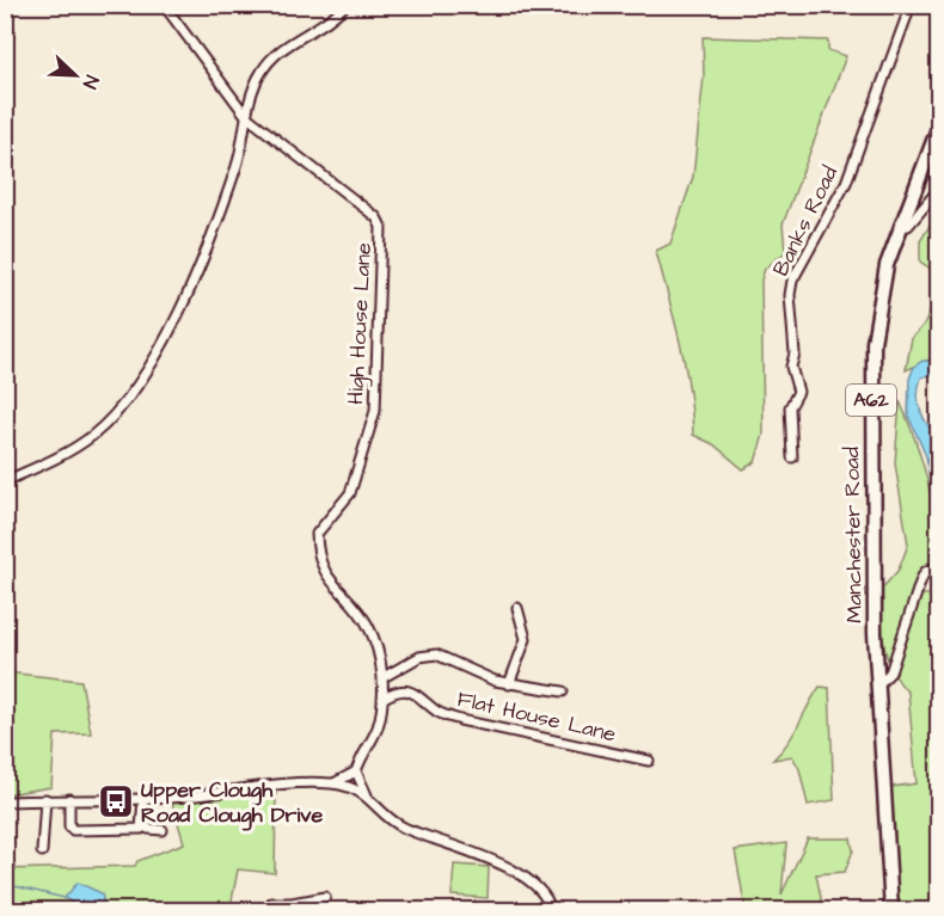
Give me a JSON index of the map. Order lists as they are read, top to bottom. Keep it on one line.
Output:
{"streets":{"main road":["A62","Manchester Road"],"street":["Banks Road","High House Lane","Flat House Lane"]},"crossings":[["High House Lane","Flat House Lane"]],"places":{"bus stop":["Upper Clough Road Clough Drive"]},"north":"bottom right"}
